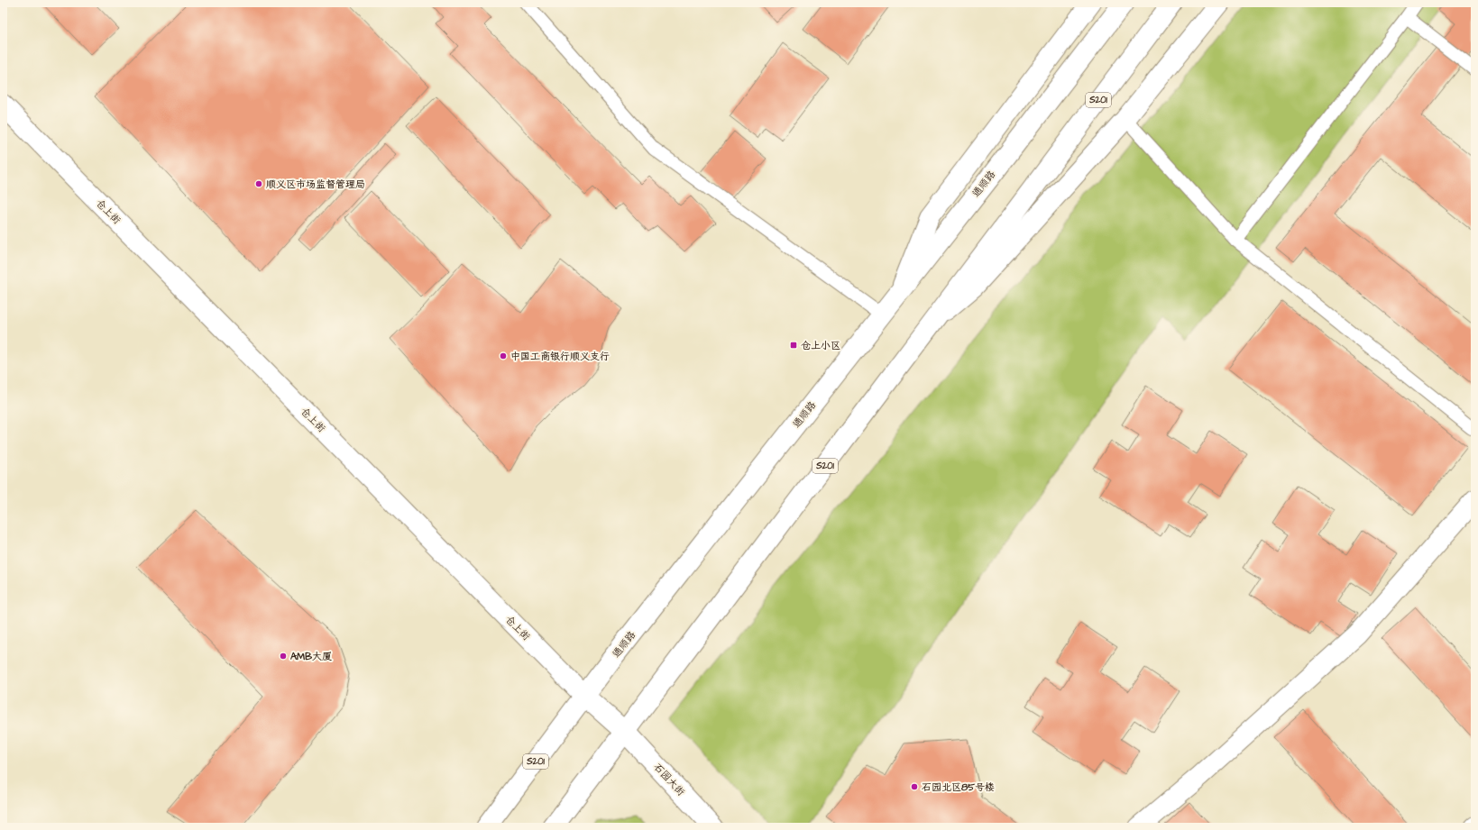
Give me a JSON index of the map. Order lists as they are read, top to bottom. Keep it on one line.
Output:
{"streets":{"street":["S201","通顺路","仓上街","石园大街"]},"crossings":[["S201","仓上街"],["S201","石园大街"],["通顺路","仓上街"],["仓上街","石园大街"]],"places":{"other":["顺义区市场监督管理局","中国工商银行顺义支行","AMB大厦","石园北区85号楼"],"transit":["仓上小区"]}}
